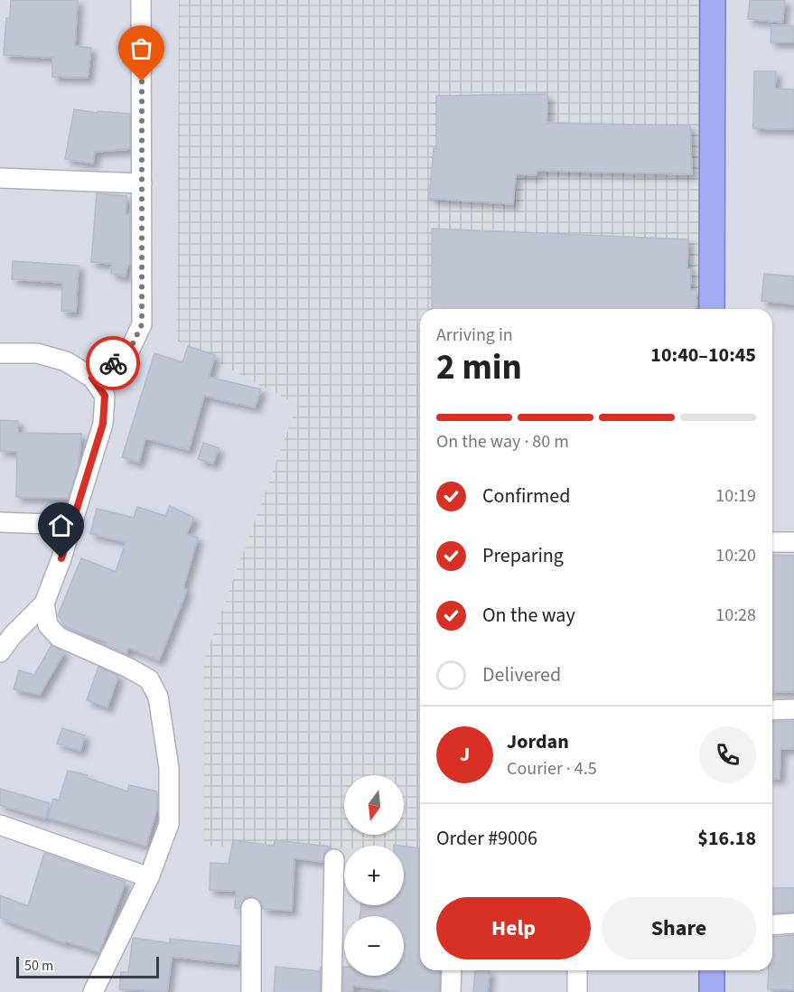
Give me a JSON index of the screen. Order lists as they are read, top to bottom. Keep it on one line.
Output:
{"scale_bar":"50 m","north":"bottom","page":{"heading":["2 min","Arriving in","10:40–10:45"],"panel":["Jordan","Courier · 4.5","Order #9006","$16.18"],"bar":"On the way · 80 m","list":[["Confirmed","10:19"],["Preparing","10:20"],["On the way","10:28"],"Delivered"],"round":"J","map_buttons":["+","−"],"buttons":["Help","Share"],"scale":"50 m"}}
